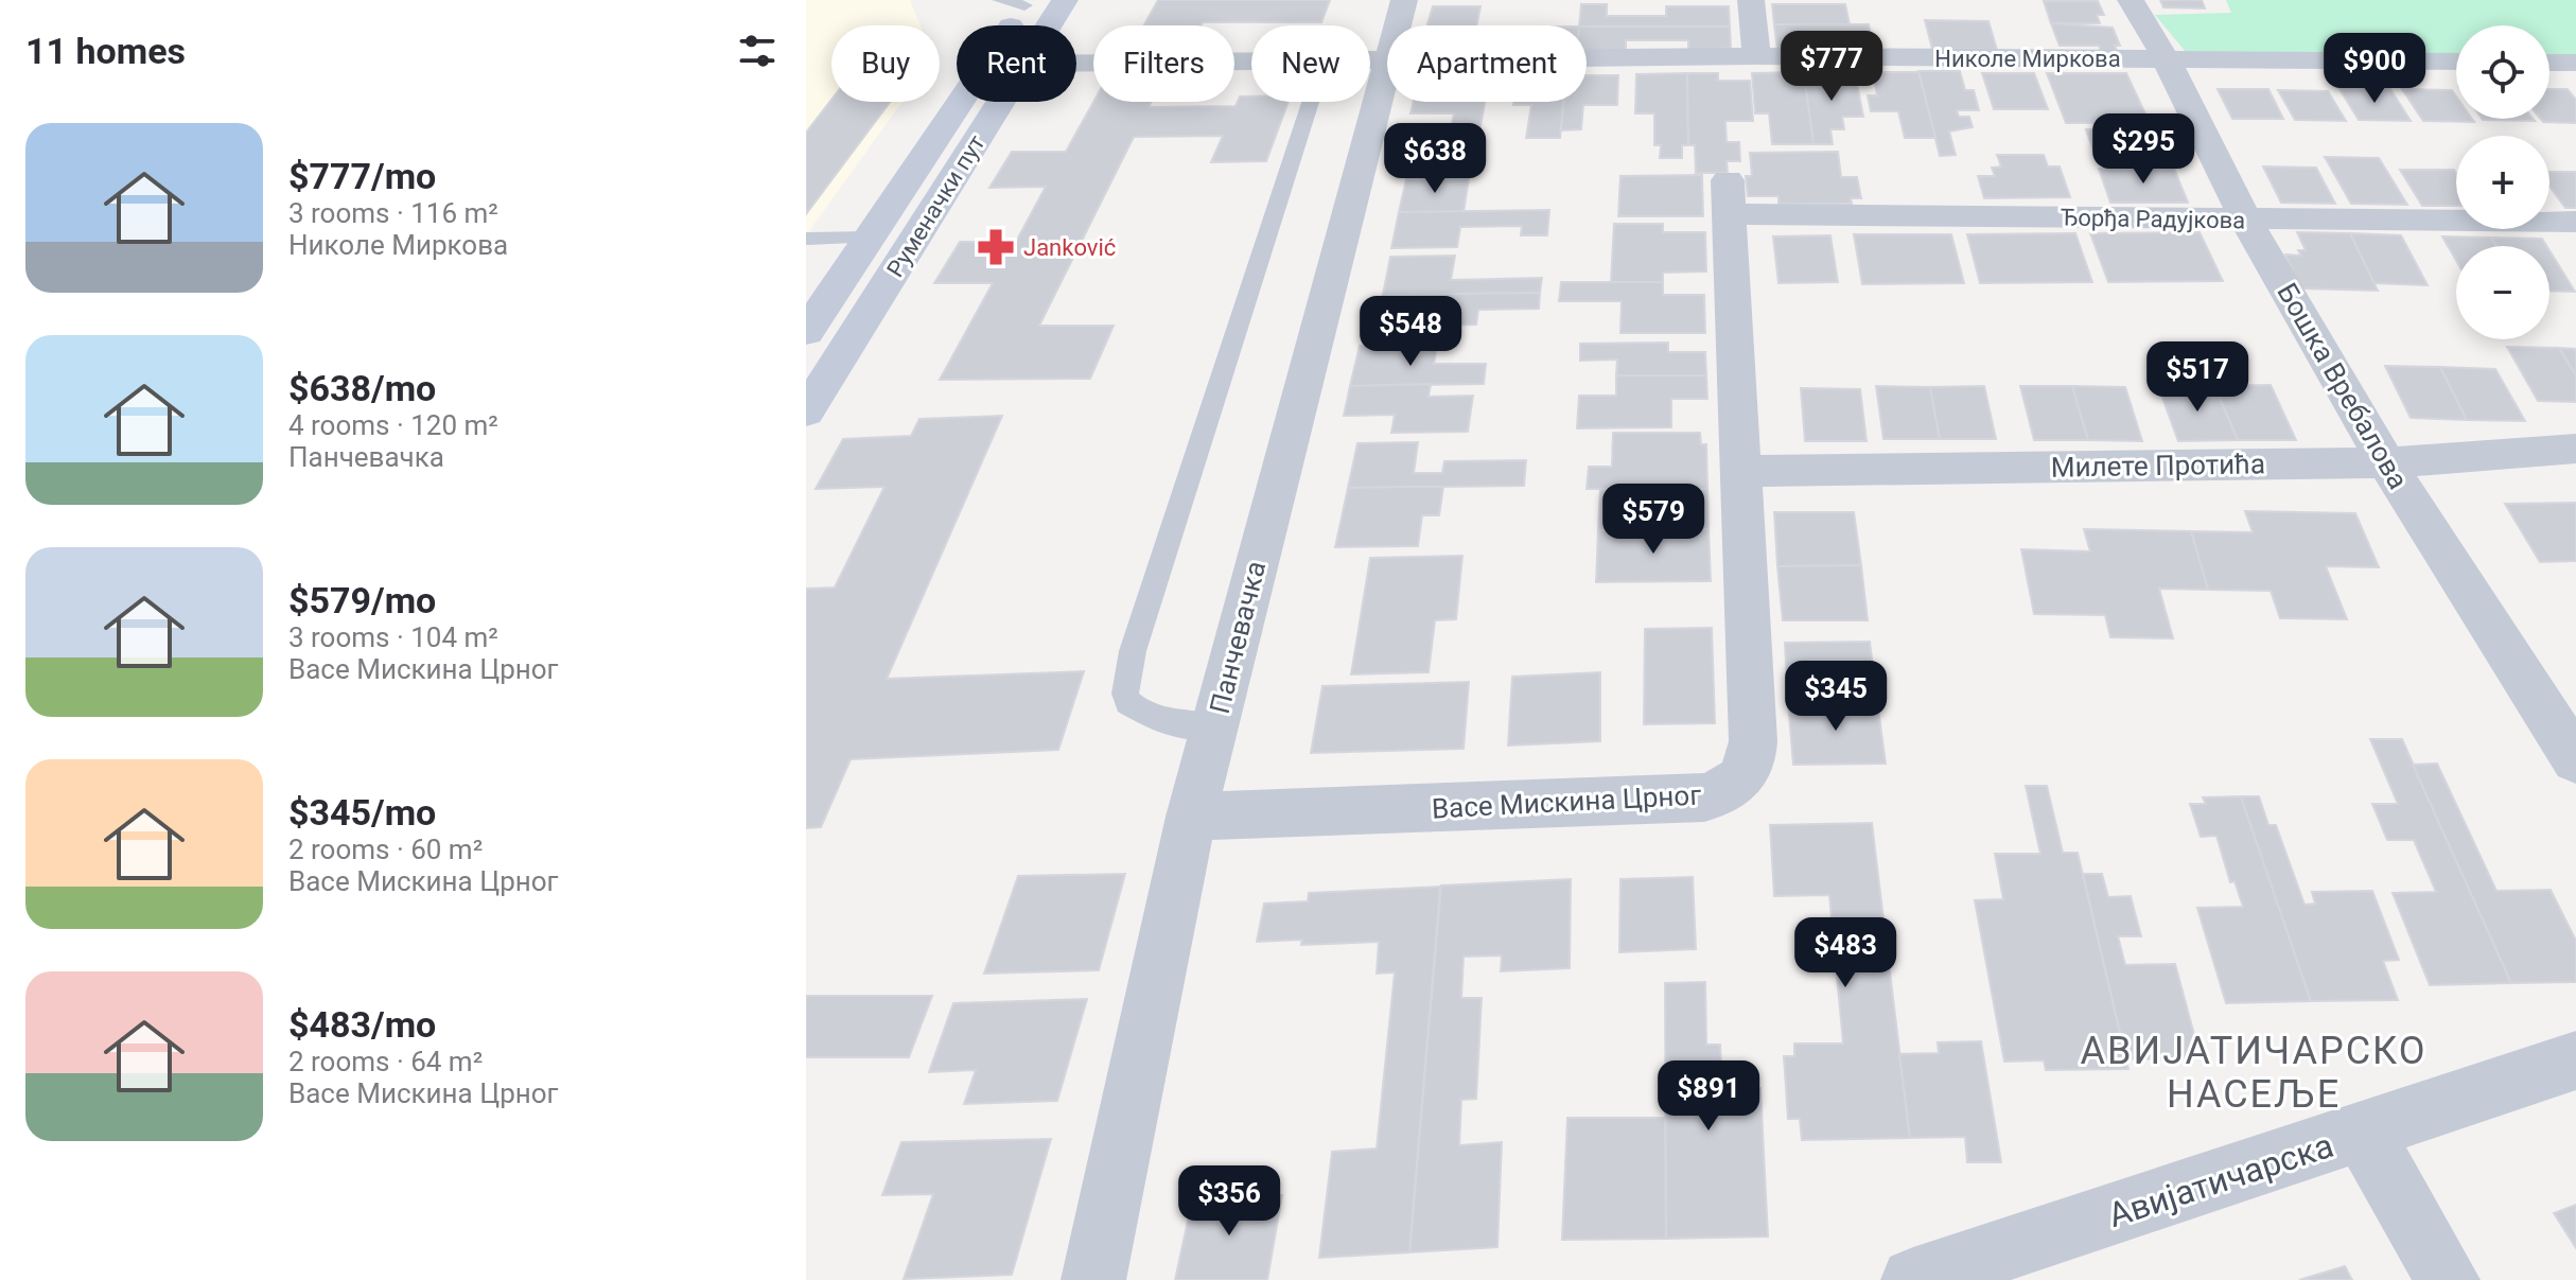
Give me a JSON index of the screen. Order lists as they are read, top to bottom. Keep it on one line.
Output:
{"streets":{"main road":["Руменачки пут"],"street":["Николе Миркова","Ђорђа Радујкова","Бошка Вребалова","Милете Протића","Панчевачка","Васе Мискина Црног","Авијатичарска"]},"crossings":[["Николе Миркова","Бошка Вребалова"],["Николе Миркова","Панчевачка"],["Ђорђа Радујкова","Бошка Вребалова"],["Ђорђа Радујкова","Васе Мискина Црног"],["Бошка Вребалова","Милете Протића"],["Милете Протића","Васе Мискина Црног"],["Панчевачка","Васе Мискина Црног"]],"districts":["АВИЈАТИЧАРСКО НАСЕЉЕ"],"places":{"pharmacy":["Janković"]},"page":{"heading":"11 homes","map_buttons":["+","−"],"chip":["Buy","Rent","Filters","New","Apartment"],"price":["$777","$900","$295","$638","$548","$517","$579","$345","$483","$891","$356"],"list":[{"name":"$777/mo","note":"3 rooms · 116 m² · Николе Миркова"},{"name":"$638/mo","note":"4 rooms · 120 m² · Панчевачка"},{"name":"$579/mo","note":"3 rooms · 104 m² · Васе Мискина Црног"},{"name":"$345/mo","note":"2 rooms · 60 m² · Васе Мискина Црног"},{"name":"$483/mo","note":"2 rooms · 64 m² · Васе Мискина Црног"}]}}
